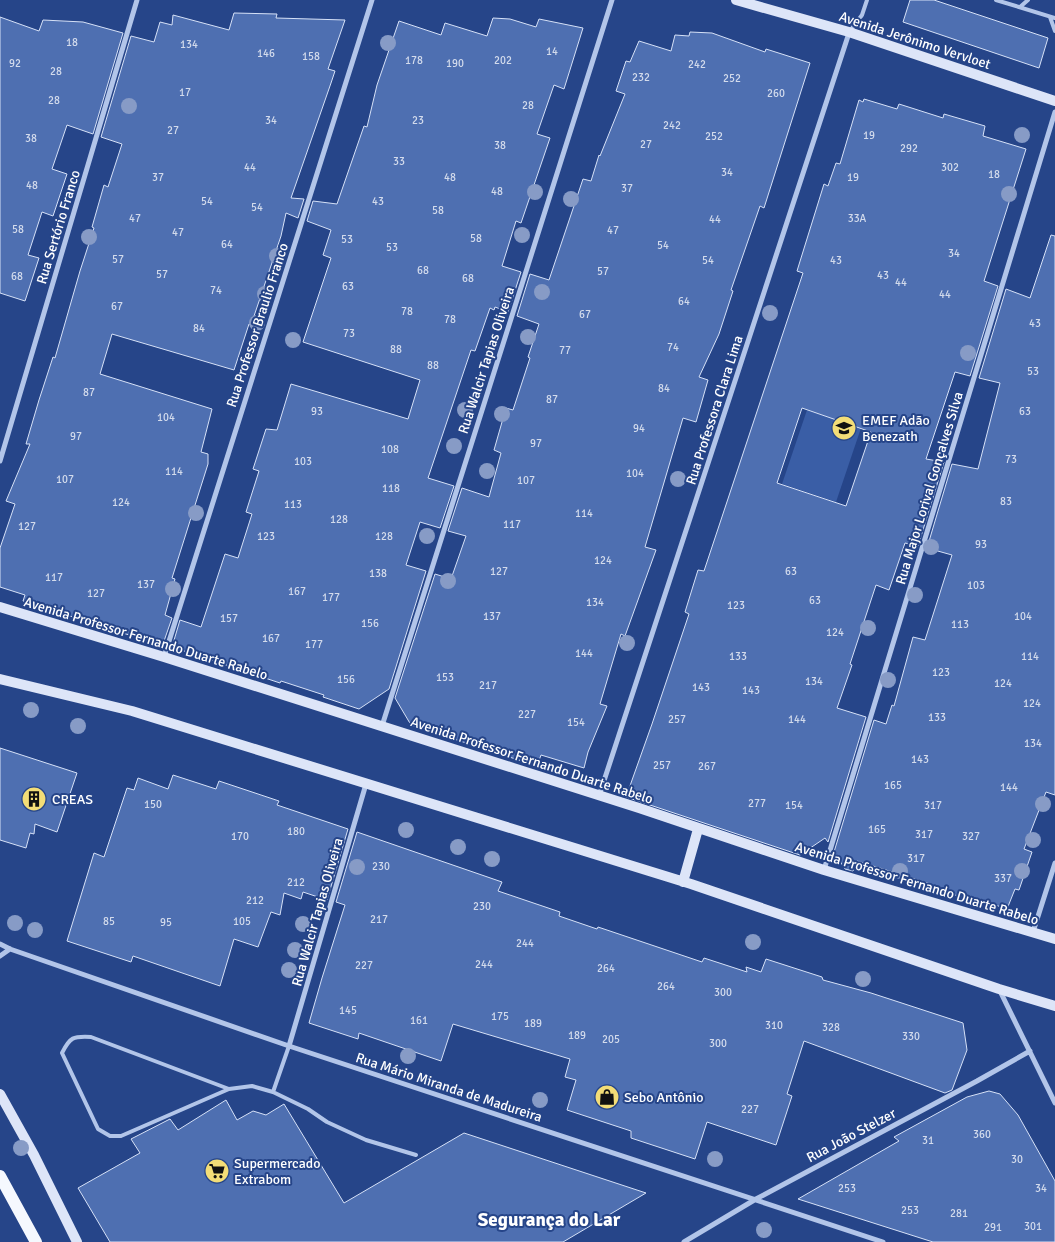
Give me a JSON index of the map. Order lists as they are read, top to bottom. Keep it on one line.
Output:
{"streets":{"street":["Avenida Jerônimo Vervloet","Rua Sertório Franco","Rua Professor Braulio Franco","Rua Walcir Tapias Oliveira","Rua Professora Clara Lima","Rua Major Lorival Gonçalves Silva","Avenida Professor Fernando Duarte Rabelo","Rua Mário Miranda de Madureira","Rua João Stelzer"]},"crossings":[["Avenida Jerônimo Vervloet","Rua Professora Clara Lima"],["Rua Professor Braulio Franco","Avenida Professor Fernando Duarte Rabelo"],["Rua Walcir Tapias Oliveira","Avenida Professor Fernando Duarte Rabelo"],["Rua Walcir Tapias Oliveira","Rua Mário Miranda de Madureira"],["Rua Professora Clara Lima","Avenida Professor Fernando Duarte Rabelo"],["Rua Major Lorival Gonçalves Silva","Avenida Professor Fernando Duarte Rabelo"],["Rua Mário Miranda de Madureira","Rua João Stelzer"]],"districts":["Segurança do Lar"],"places":{"school or university":["EMEF Adão Benezath"],"building":["CREAS"],"shop":["Sebo Antônio"],"supermarket":["Supermercado Extrabom"]},"house_numbers":["18","134","14","146","158","178","202","92","190","242","28","232","252","17","260","28","28","34","23","242","27","19","252","38","27","38","292","33","44","302","34","18","37","48","19","48","37","48","54","43","54","58","47","33A","44","58","47","47","58","53","64","54","53","34","57","54","43","68","57","57","43","68","68","44","63","74","44","64","67","78","67","78","43","84","73","74","88","77","88","53","84","87","87","93","63","104","94","97","97","108","73","103","114","104","107","107","118","83","124","113","114","128","117","127","123","128","93","124","127","63","138","117","137","103","167","127","177","63","134","123","137","104","157","156","113","124","167","177","144","133","114","123","153","156","134","124","217","143","143","124","227","133","257","144","154","134","143","257","267","165","144","277","150","154","317","165","180","317","170","327","317","230","337","212","212","230","217","85","105","95","244","244","227","264","264","300","145","175","161","189","310","328","189","330","205","300","227","360","31","30","253","34","253","281","301","291"]}
